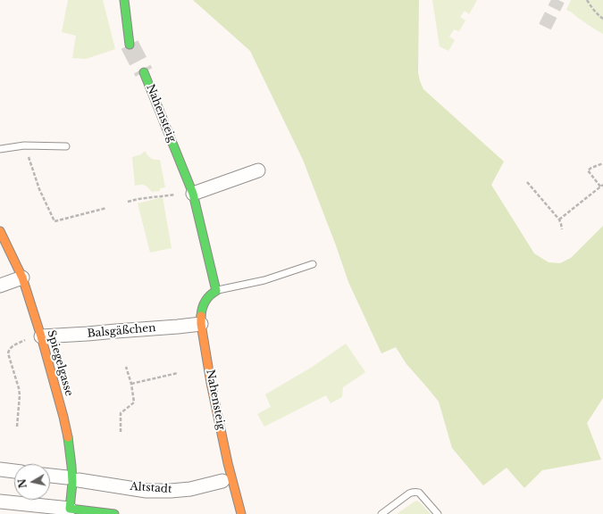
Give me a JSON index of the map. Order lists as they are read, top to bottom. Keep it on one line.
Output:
{"streets":{"street":["Nahensteig","Balsgäßchen","Spiegelgasse","Altstadt"]},"crossings":[["Nahensteig","Balsgäßchen"],["Balsgäßchen","Spiegelgasse"]],"north":"left"}
